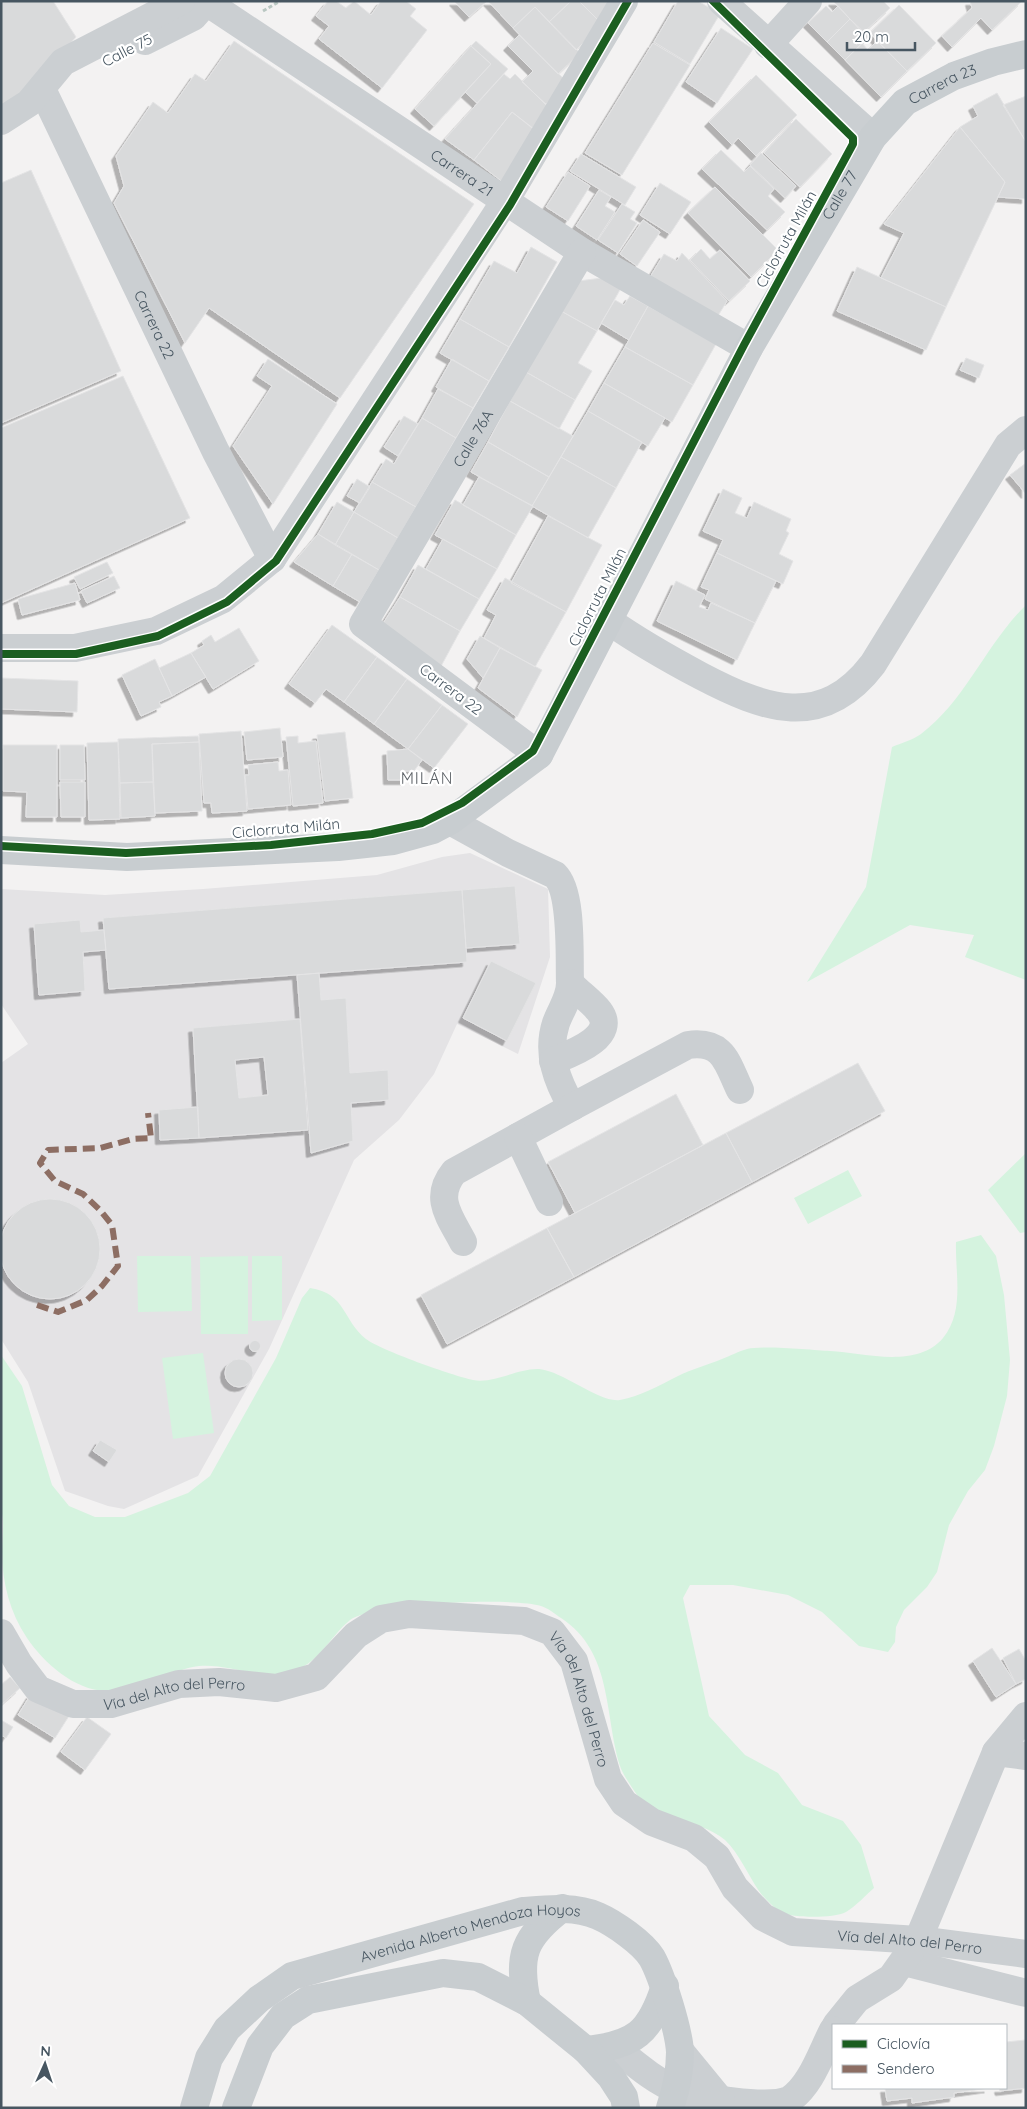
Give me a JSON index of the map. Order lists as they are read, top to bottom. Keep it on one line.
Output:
{"streets":{"main road":["Carrera 23","Calle 77","Avenida Alberto Mendoza Hoyos"],"street":["Calle 75","Carrera 21","Carrera 22","Calle 76A","Vía del Alto del Perro"],"cycle path":["Ciclorruta Milán"]},"crossings":[["Calle 75","Carrera 21"],["Calle 75","Carrera 22"],["Carrera 23","Calle 77"],["Carrera 21","Calle 77"],["Carrera 21","Calle 76A"],["Calle 77","Carrera 22"],["Carrera 22","Calle 76A"]],"districts":["MILÁN"],"legend":["Ciclovía","Sendero"],"scale_bar":"20 m","north":"top"}
